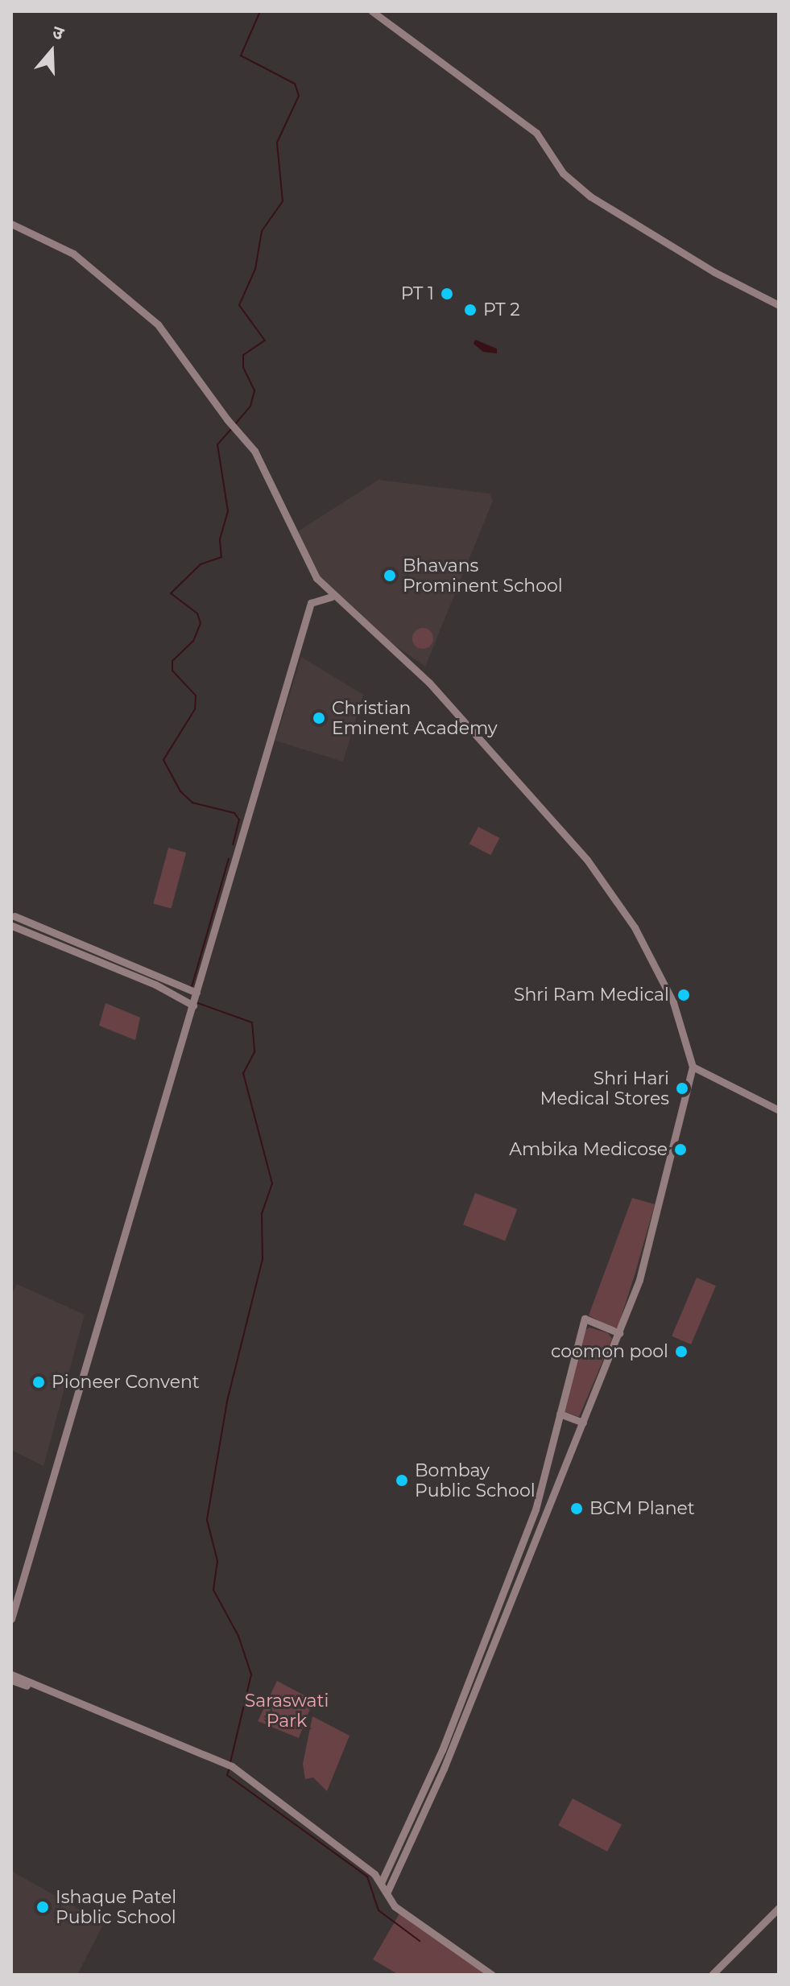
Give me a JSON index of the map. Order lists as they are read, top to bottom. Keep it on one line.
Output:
{"parks":["Saraswati Park"],"places":["PT 1","PT 2","Bhavans Prominent School","Christian Eminent Academy","Shri Ram Medical","Shri Hari Medical Stores","Ambika Medicose","coomon pool","Pioneer Convent","Bombay Public School","BCM Planet","Ishaque Patel Public School"],"north":"top"}
